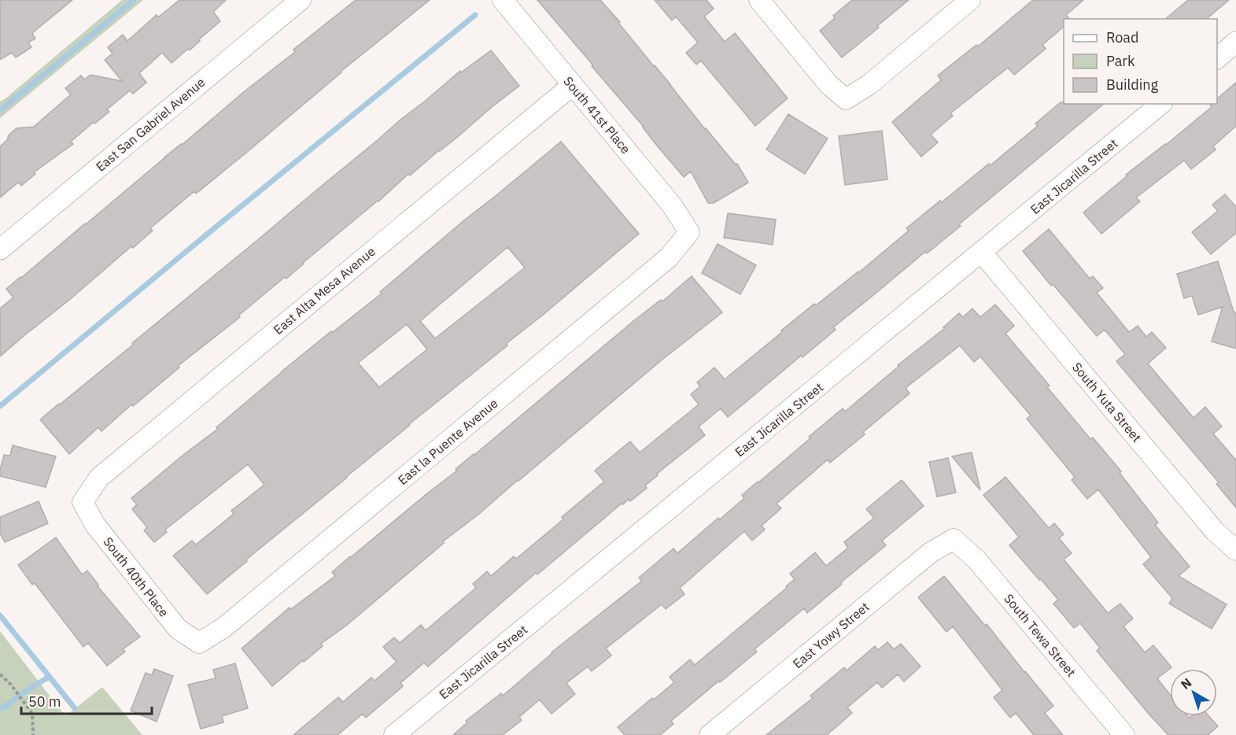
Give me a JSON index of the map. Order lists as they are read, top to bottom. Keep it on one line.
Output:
{"streets":{"street":["South 41st Place","East San Gabriel Avenue","East Jicarilla Street","East Alta Mesa Avenue","South Yuta Street","East la Puente Avenue","South 40th Place","East Yowy Street","South Tewa Street"]},"crossings":[["South 41st Place","East Alta Mesa Avenue"],["South 41st Place","East la Puente Avenue"],["East Jicarilla Street","South Yuta Street"],["East Alta Mesa Avenue","South 40th Place"],["East la Puente Avenue","South 40th Place"],["East Yowy Street","South Tewa Street"]],"legend":["Road","Park","Building"],"scale_bar":"50 m","north":"top left"}
